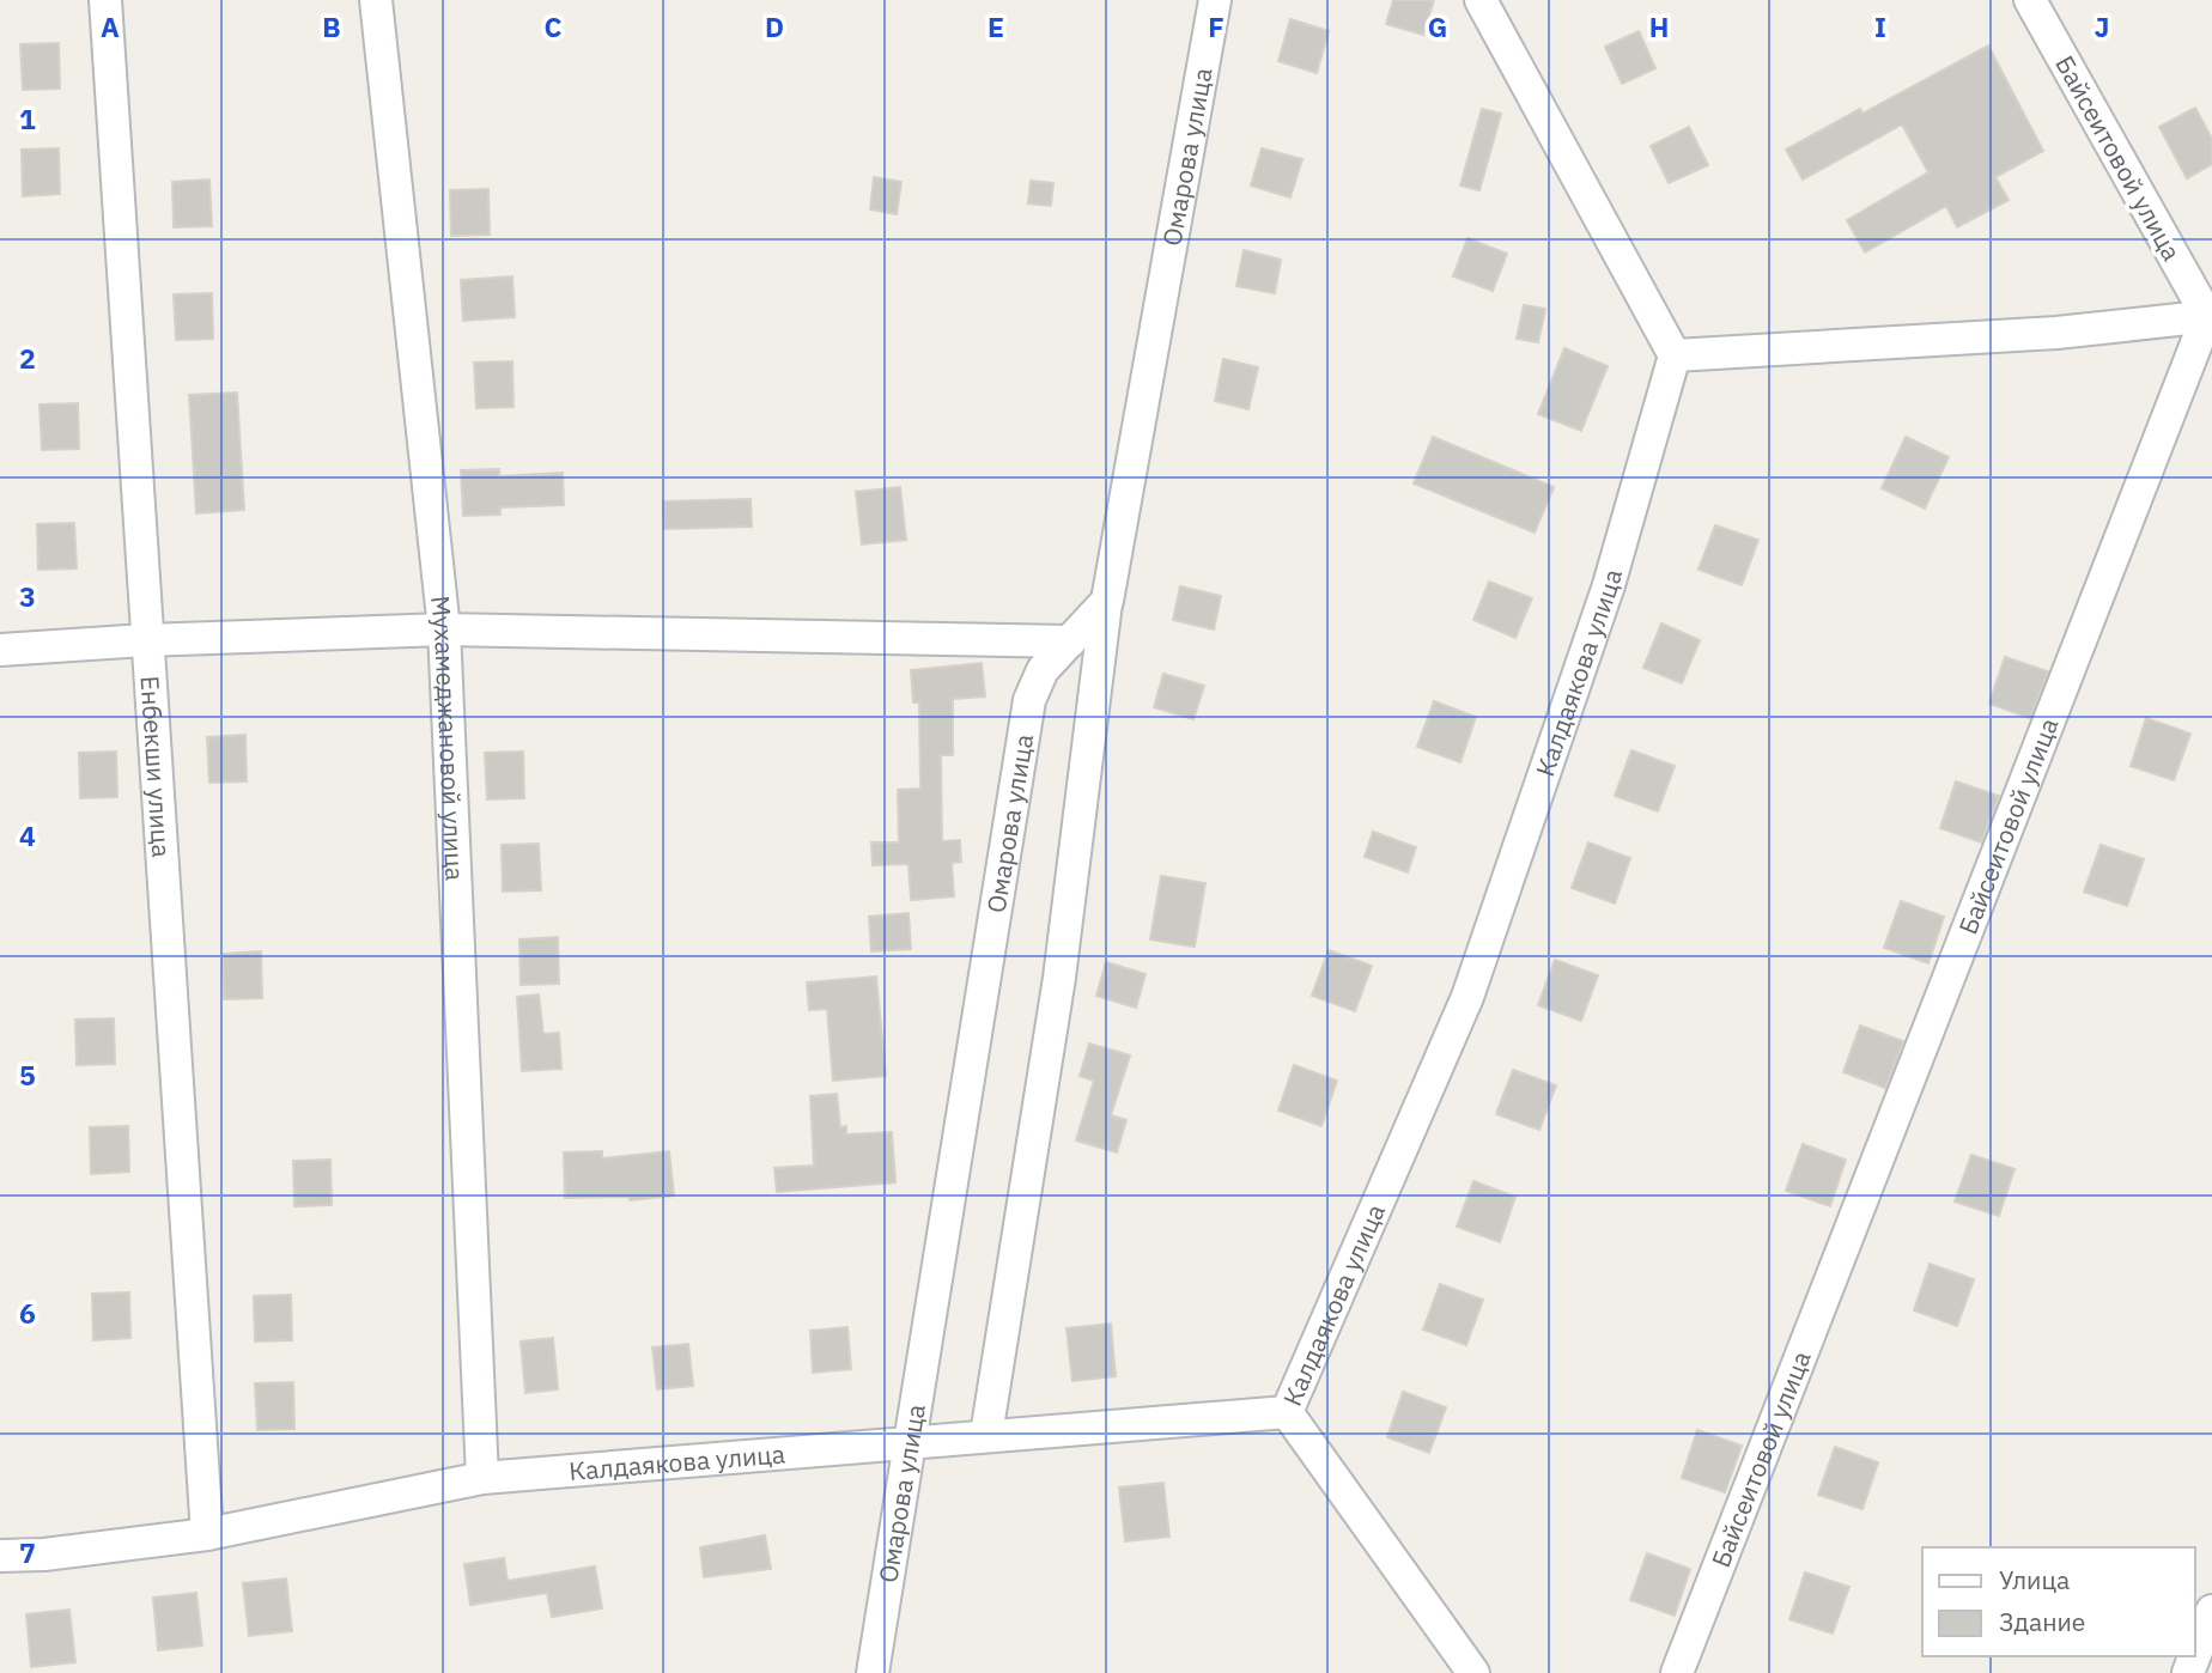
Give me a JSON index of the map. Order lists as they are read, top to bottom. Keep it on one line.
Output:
{"streets":{"street":["Омарова улица","Байсеитовой улица","Калдаякова улица","Мухамеджановой улица","Енбекши улица"]},"crossings":[["Омарова улица","Калдаякова улица"],["Калдаякова улица","Мухамеджановой улица"],["Калдаякова улица","Енбекши улица"]],"legend":["Улица","Здание"],"grid":{"columns":["A","B","C","D","E","F","G","H","I","J"],"rows":["1","2","3","4","5","6","7"]}}
